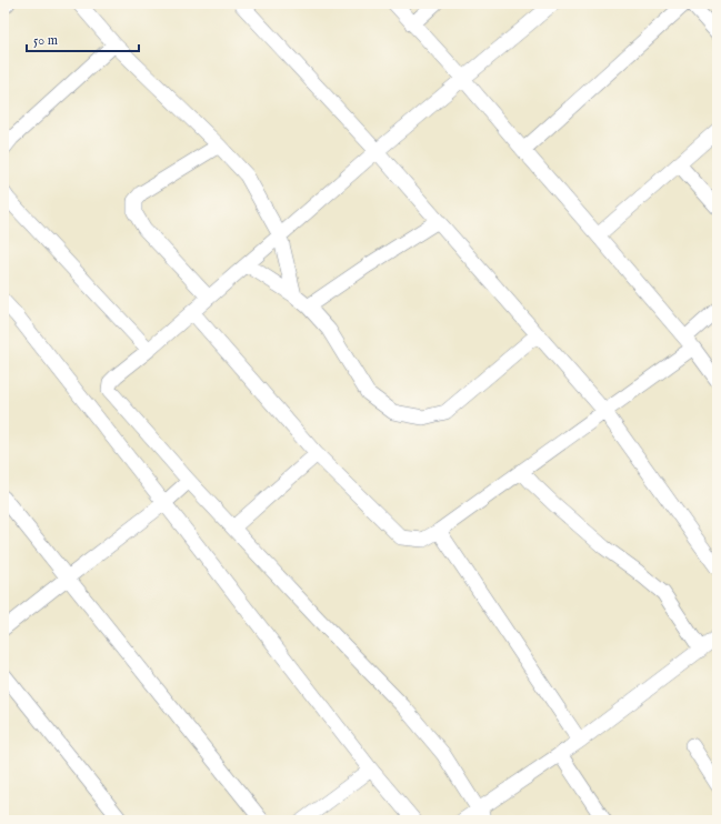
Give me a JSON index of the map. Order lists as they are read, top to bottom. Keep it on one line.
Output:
{"scale_bar":"50 m"}
